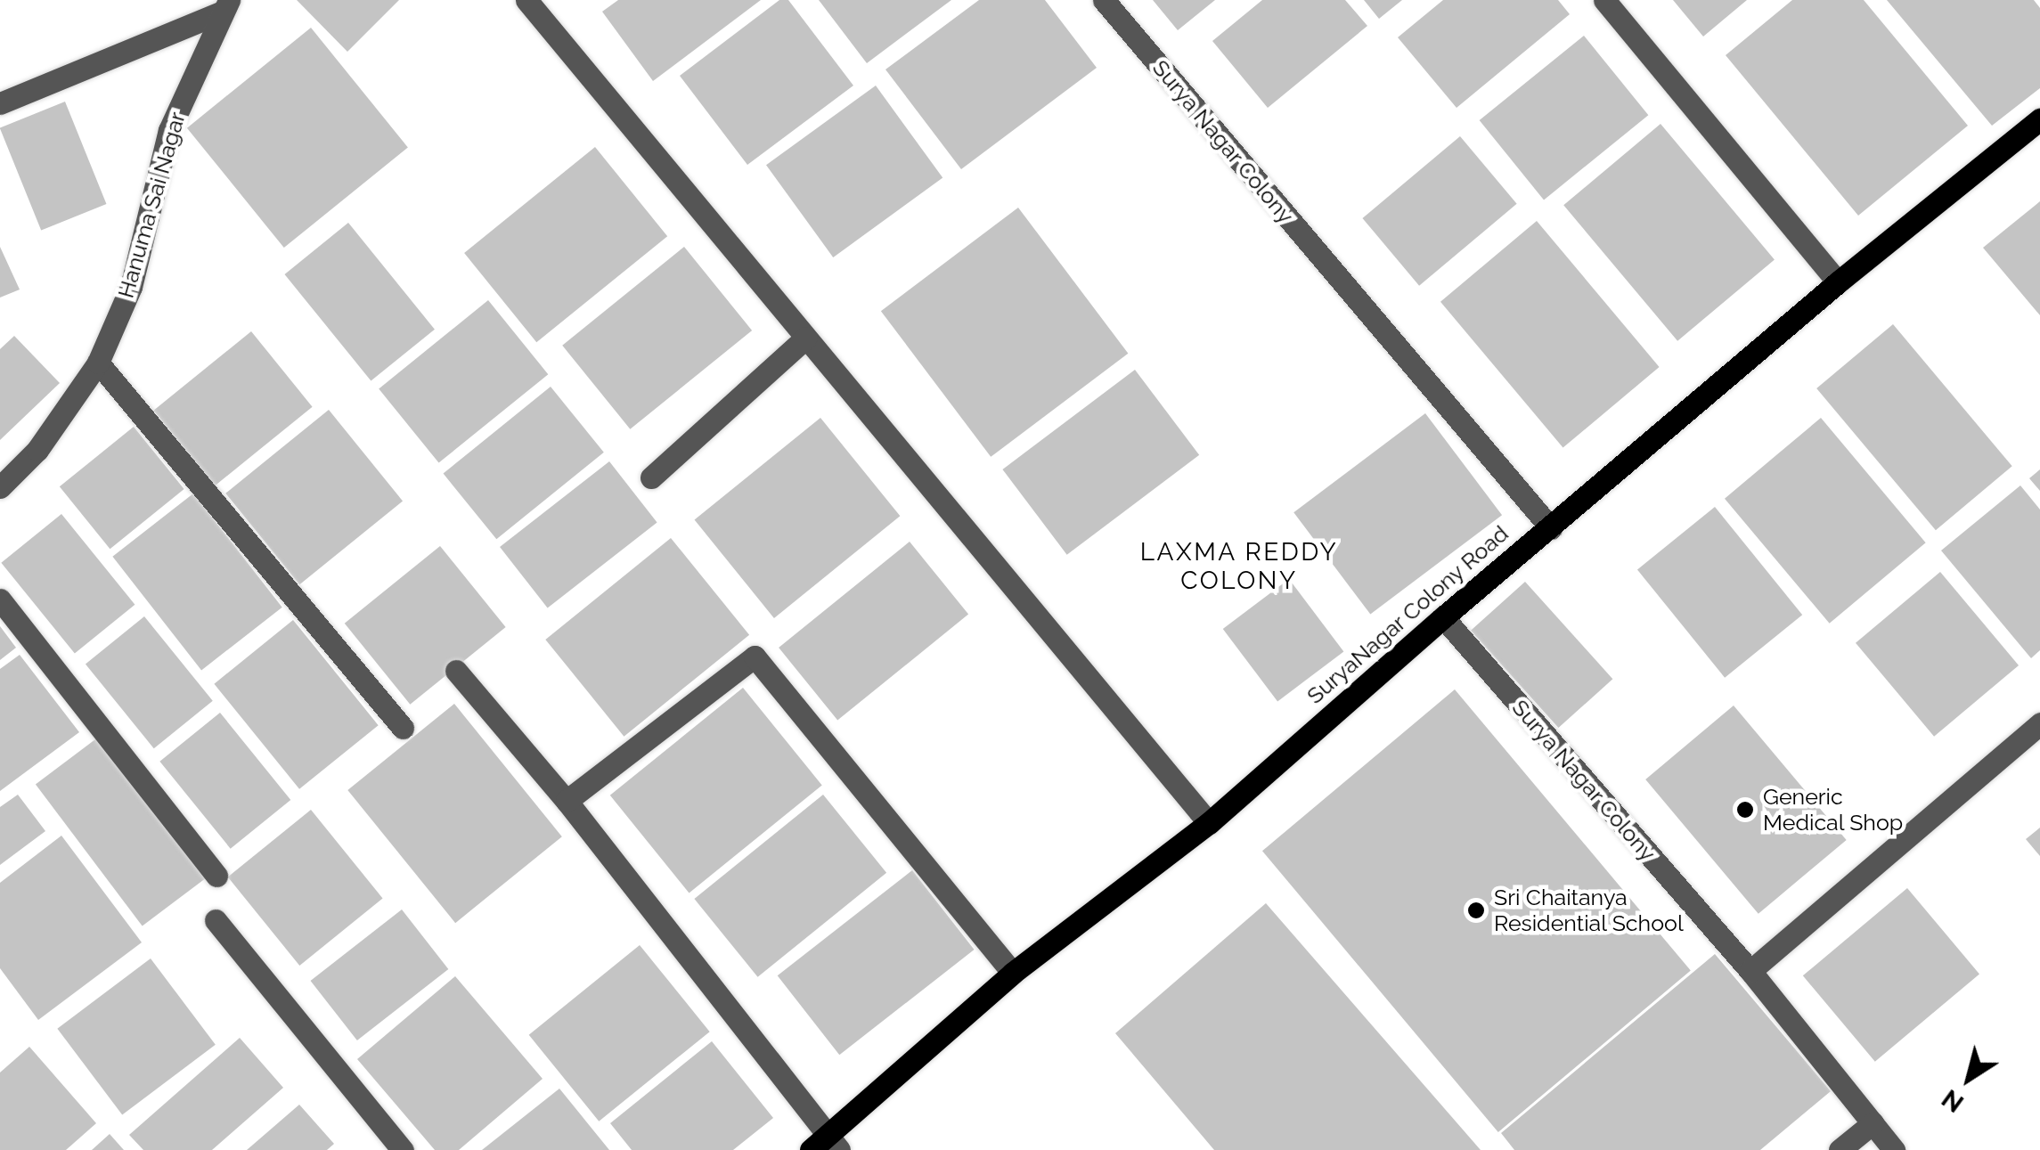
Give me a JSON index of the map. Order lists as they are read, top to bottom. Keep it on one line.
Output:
{"streets":{"main road":["SuryaNagar Colony Road"],"street":["Surya Nagar Colony","Hanuma Sai Nagar"]},"crossings":[["Surya Nagar Colony","SuryaNagar Colony Road"]],"districts":["LAXMA REDDY COLONY"],"places":["Generic Medical Shop","Sri Chaitanya Residential School"],"north":"bottom left"}
